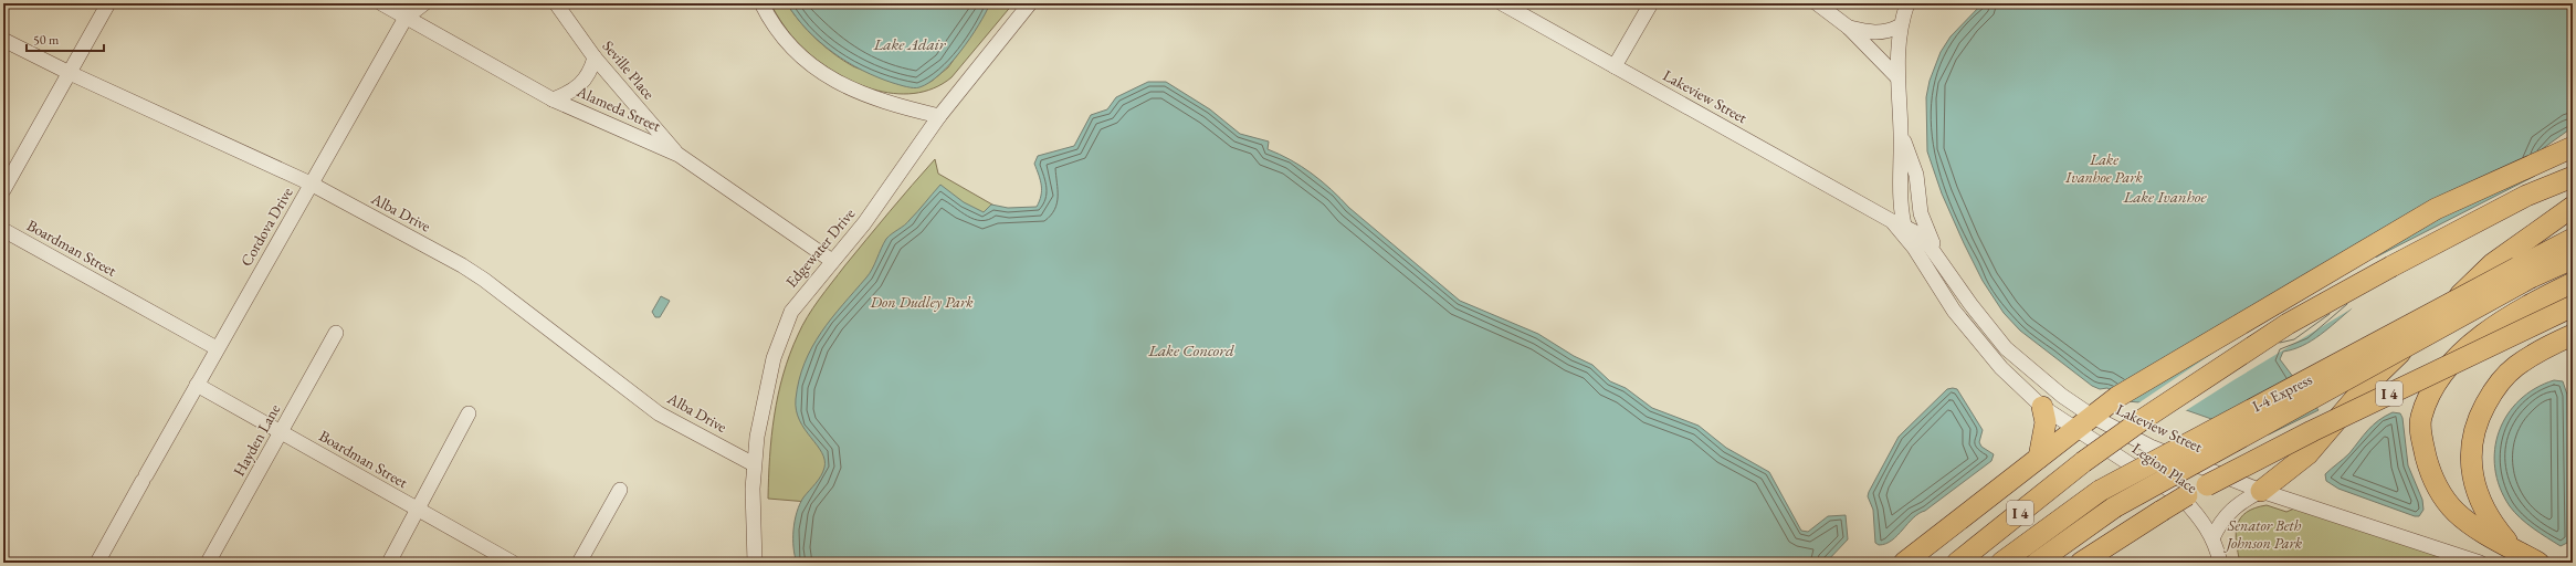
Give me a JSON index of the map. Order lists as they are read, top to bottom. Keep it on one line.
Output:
{"streets":{"highway":["I-4 Express","I 4"],"street":["Seville Place","Lakeview Street","Alameda Street","Alba Drive","Cordova Drive","Boardman Street","Edgewater Drive","Hayden Lane","Legion Place"]},"crossings":[["Seville Place","Alameda Street"],["Alameda Street","Cordova Drive"],["Alameda Street","Edgewater Drive"],["Alba Drive","Cordova Drive"],["Alba Drive","Edgewater Drive"],["Cordova Drive","Boardman Street"],["Boardman Street","Hayden Lane"]],"water":["Lake Adair","Lake Ivanhoe","Lake Concord"],"parks":["Lake Ivanhoe Park","Don Dudley Park","Senator Beth Johnson Park"],"scale_bar":"50 m"}
